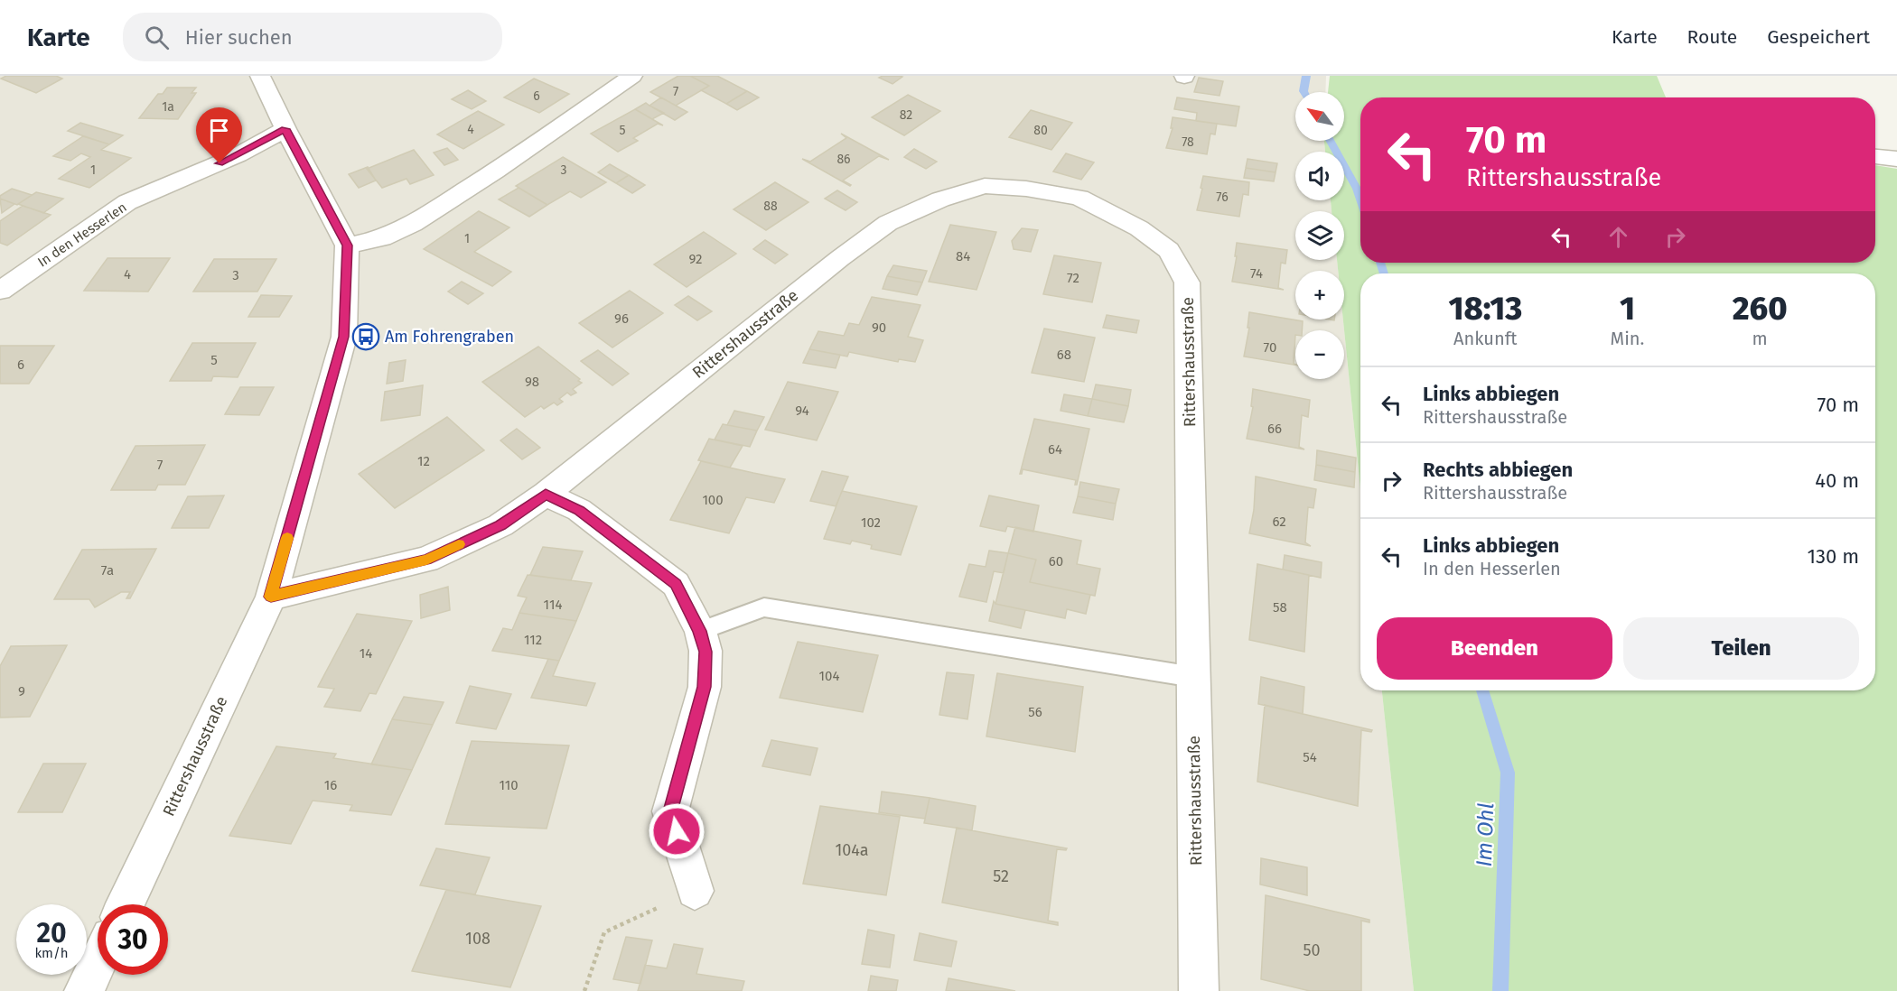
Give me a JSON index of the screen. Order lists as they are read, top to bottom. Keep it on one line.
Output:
{"streets":{"street":["In den Hesserlen","Rittershausstraße"]},"crossings":[["In den Hesserlen","Rittershausstraße"]],"water":["Im Ohl"],"places":{"bus stop":["Am Fohrengraben"]},"house_numbers":["7","6","1a","82","4","5","80","78","86","1","3","76","88","1","84","92","74","4","3","72","96","90","70","68","5","6","98","94","66","64","12","7","100","62","102","60","7a","114","58","112","14","104","9","56","54","16","110","104a","52","108","50"],"north":"top left","page":{"header":"Karte","search":"Hier suchen","nav":["Karte","Route","Gespeichert"],"map_buttons":["+","−"],"turn":["70 m","Rittershausstraße"],"eta":["18:13","Ankunft","1","Min.","260","m"],"list":[{"name":"Links abbiegen","note":"Rittershausstraße","value":"70 m"},{"name":"Rechts abbiegen","note":"Rittershausstraße","value":"40 m"},{"name":"Links abbiegen","note":"In den Hesserlen","value":"130 m"}],"buttons":["Beenden","Teilen"],"speed":"20 km/h","limit":"30"}}
